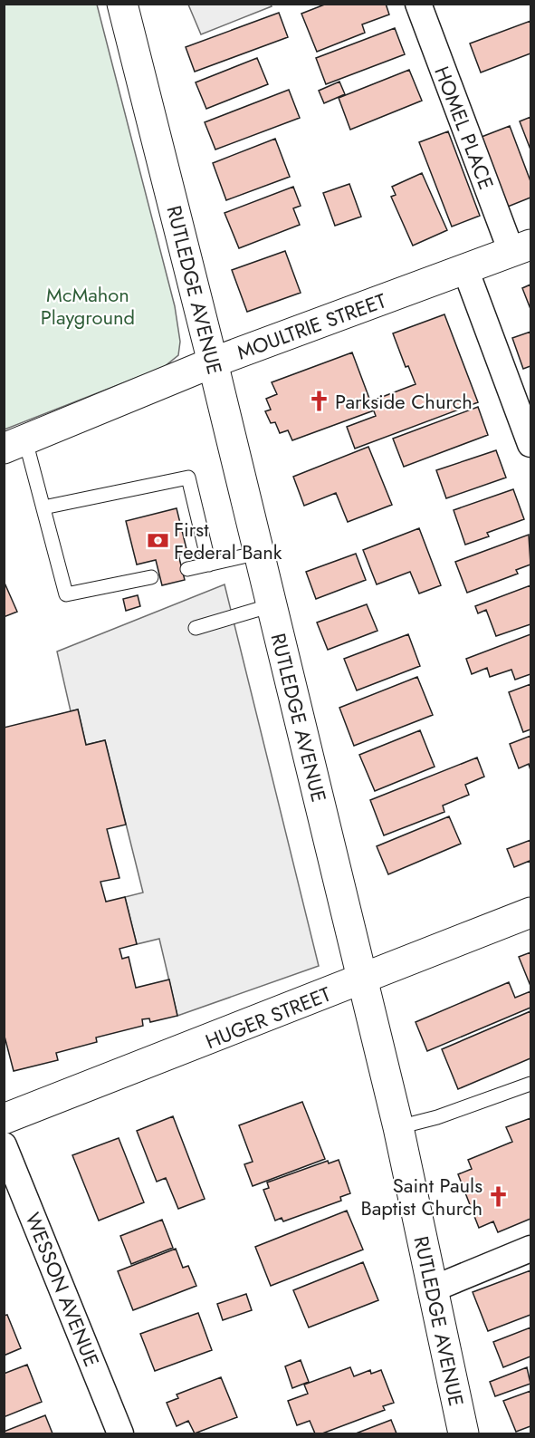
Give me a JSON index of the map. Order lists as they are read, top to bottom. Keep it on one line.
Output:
{"streets":{"main road":["RUTLEDGE AVENUE","MOULTRIE STREET","HUGER STREET"],"street":["HOMEL PLACE","WESSON AVENUE"]},"crossings":[["HOMEL PLACE","MOULTRIE STREET"],["RUTLEDGE AVENUE","MOULTRIE STREET"],["RUTLEDGE AVENUE","HUGER STREET"]],"parks":["McMahon Playground"],"places":{"church":["Parkside Church","Saint Pauls Baptist Church"],"bank":["First Federal Bank"]}}
